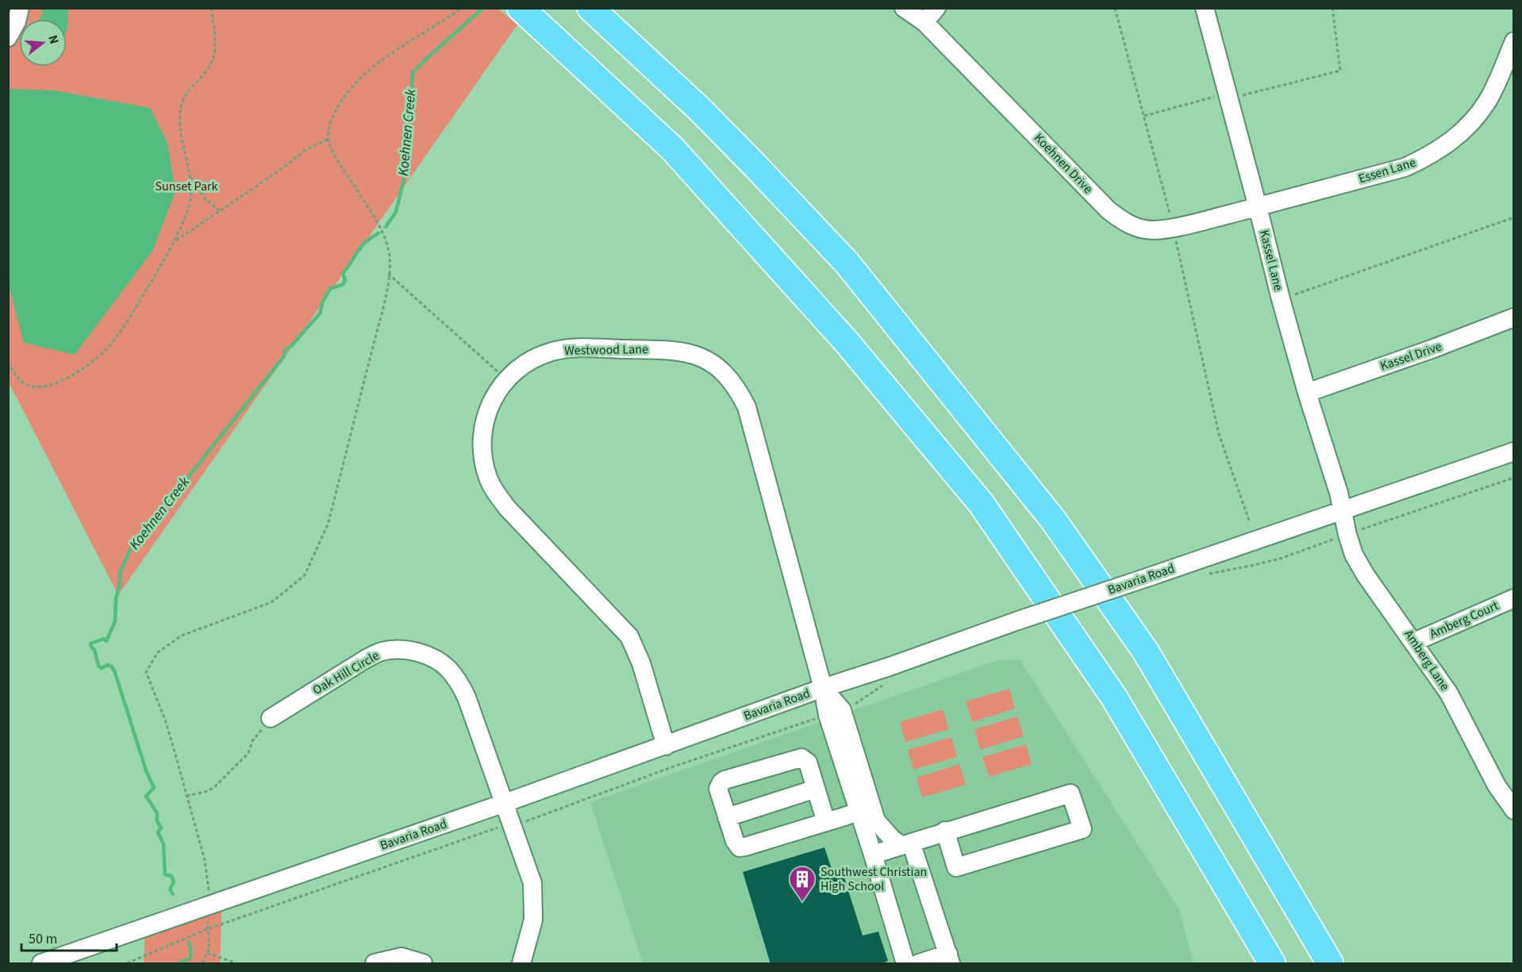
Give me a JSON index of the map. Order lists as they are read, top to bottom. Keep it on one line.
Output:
{"streets":{"street":["Koehnen Drive","Essen Lane","Kassel Lane","Westwood Lane","Kassel Drive","Bavaria Road","Amberg Court","Amberg Lane","Oak Hill Circle"]},"crossings":[["Koehnen Drive","Essen Lane"],["Koehnen Drive","Kassel Lane"],["Essen Lane","Kassel Lane"],["Kassel Lane","Kassel Drive"],["Kassel Lane","Bavaria Road"],["Kassel Lane","Amberg Lane"],["Westwood Lane","Bavaria Road"],["Bavaria Road","Amberg Lane"],["Bavaria Road","Oak Hill Circle"],["Amberg Court","Amberg Lane"]],"water":["Koehnen Creek"],"parks":["Sunset Park"],"places":{"building":["Southwest Christian High School"]},"scale_bar":"50 m","north":"right"}
